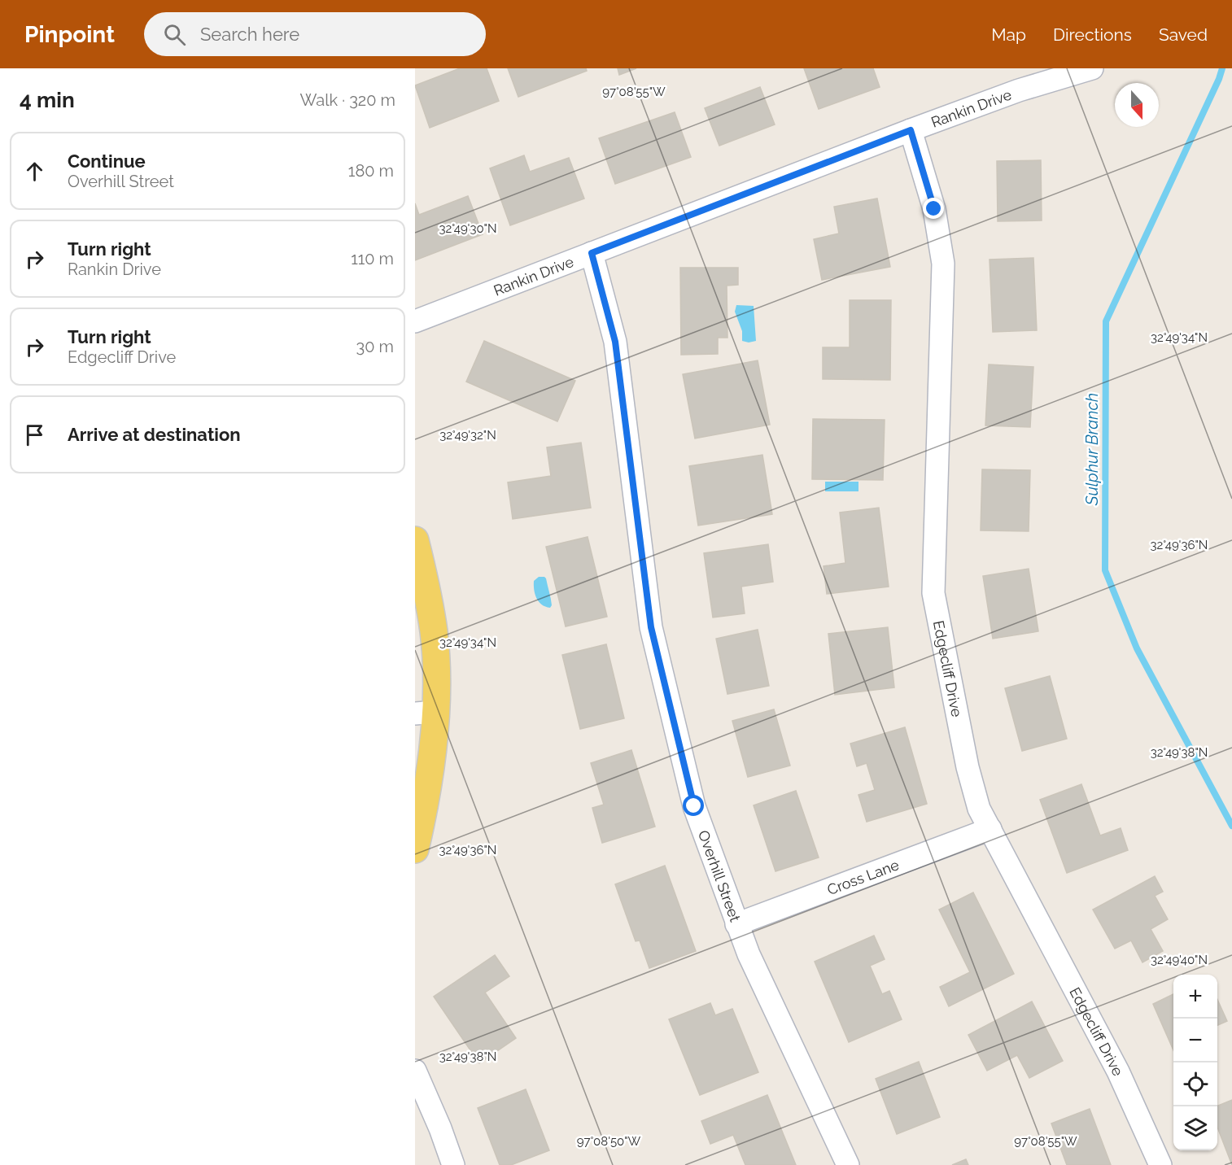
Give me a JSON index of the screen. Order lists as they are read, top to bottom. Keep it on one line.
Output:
{"streets":{"street":["Rankin Drive","Edgecliff Drive","Overhill Street","Cross Lane"]},"crossings":[["Rankin Drive","Edgecliff Drive"],["Rankin Drive","Overhill Street"],["Edgecliff Drive","Cross Lane"],["Overhill Street","Cross Lane"]],"water":["Sulphur Branch"],"north":"bottom","page":{"header":"Pinpoint","search":"Search here","nav":["Map","Directions","Saved"],"heading":["4 min","Walk · 320 m"],"list":[["Continue","Overhill Street","180 m"],["Turn right","Rankin Drive","110 m"],["Turn right","Edgecliff Drive","30 m"],"Arrive at destination"],"map_buttons":["+","−"]},"coordinates":["97°08'55\"W","32°49'30\"N","32°49'34\"N","32°49'32\"N","32°49'36\"N","32°49'38\"N","32°49'40\"N","97°08'50\"W"]}
